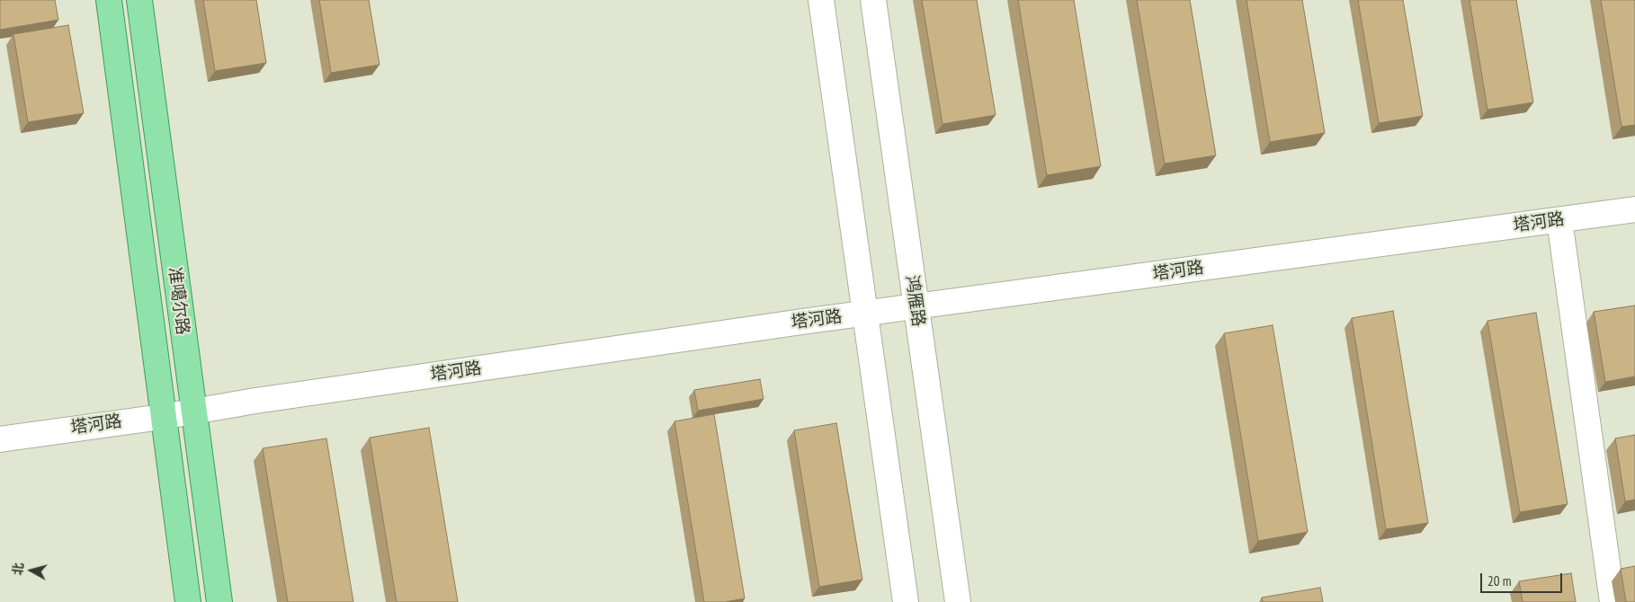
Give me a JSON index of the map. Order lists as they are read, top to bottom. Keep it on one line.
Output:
{"streets":{"main road":["准噶尔路"],"street":["塔河路","鸿雁路"]},"crossings":[["塔河路","准噶尔路"],["塔河路","鸿雁路"]],"scale_bar":"20 m","north":"left"}
